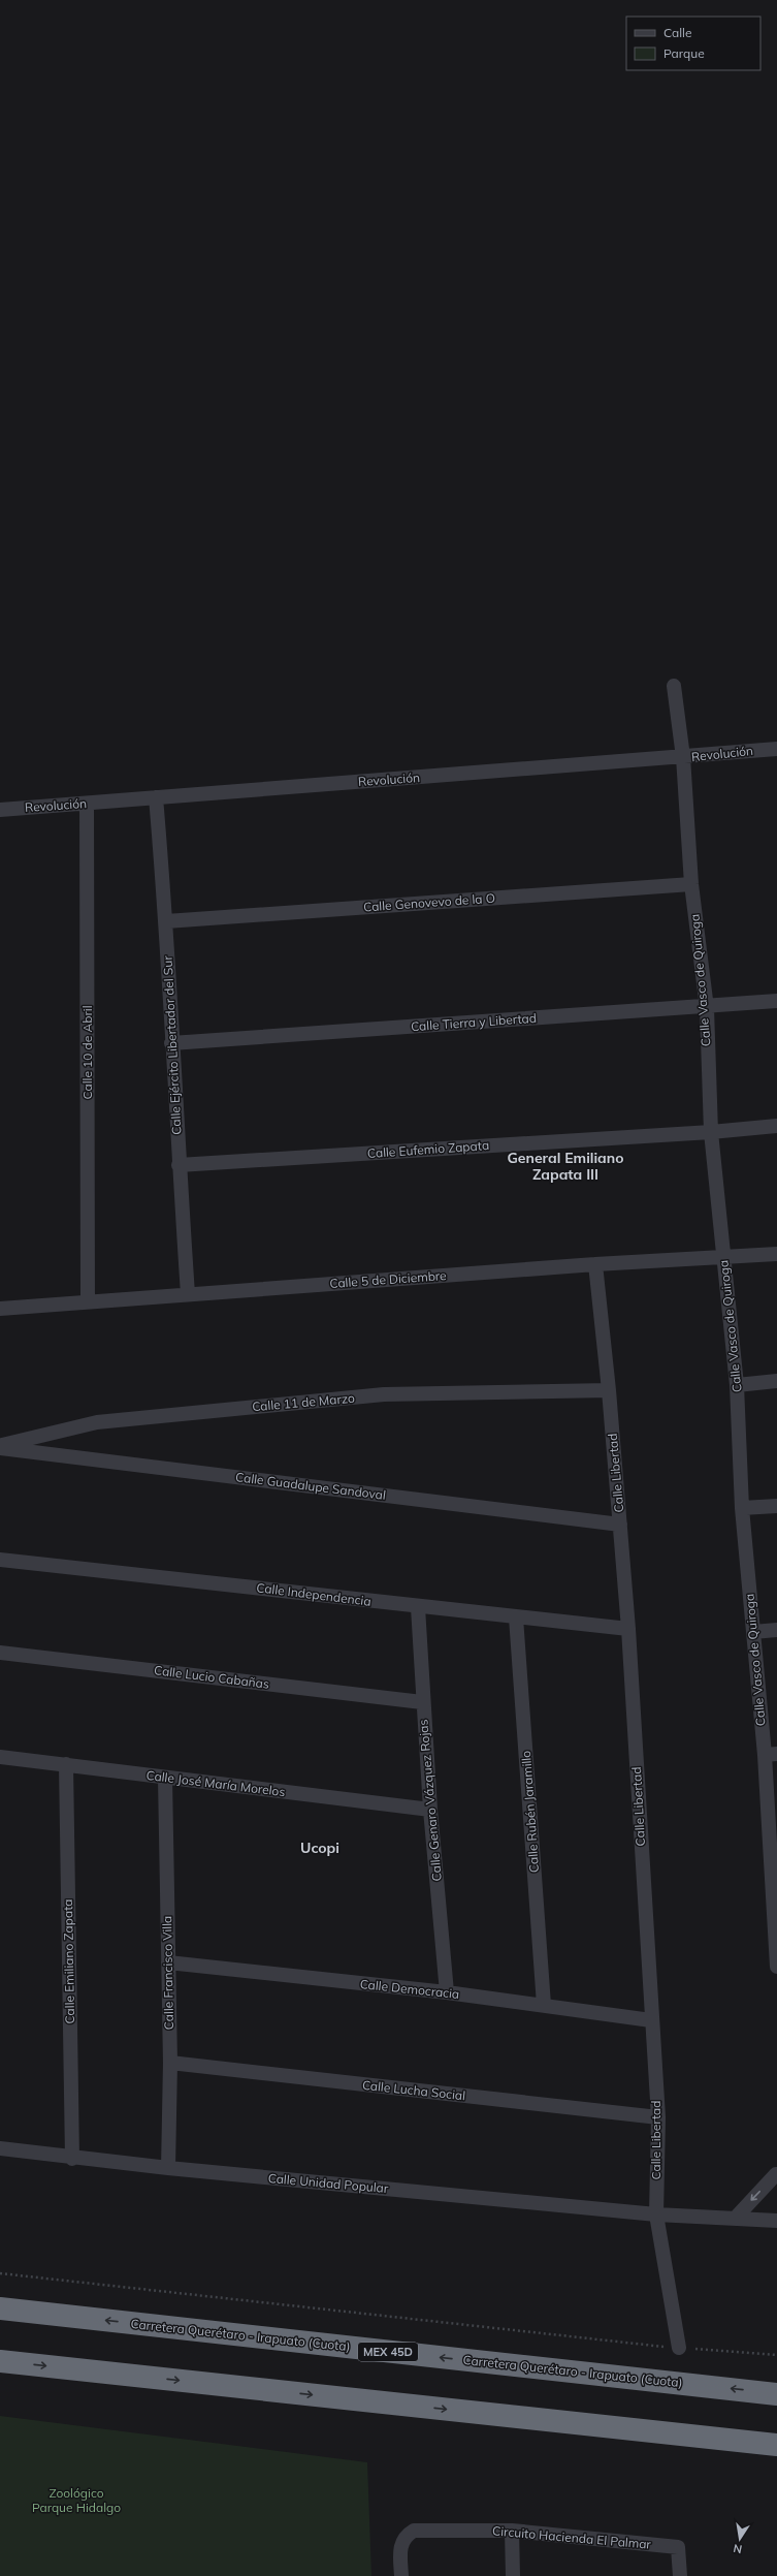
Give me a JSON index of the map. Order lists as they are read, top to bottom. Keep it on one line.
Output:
{"streets":{"highway":["Carretera Querétaro - Irapuato (Cuota)","MEX 45D"],"street":["Revolución","Calle Genovevo de la O","Calle Vasco de Quiroga","Calle Tierra y Libertad","Calle Ejército Libertador del Sur","Calle 10 de Abril","Calle Eufemio Zapata","Calle 5 de Diciembre","Calle 11 de Marzo","Calle Libertad","Calle Guadalupe Sandoval","Calle Independencia","Calle Lucio Cabañas","Calle José María Morelos","Calle Genaro Vázquez Rojas","Calle Rubén Jaramillo","Calle Emiliano Zapata","Calle Francisco Villa","Calle Democracia","Calle Lucha Social","Calle Unidad Popular","Circuito Hacienda El Palmar"]},"crossings":[["Revolución","Calle Vasco de Quiroga"],["Revolución","Calle Ejército Libertador del Sur"],["Revolución","Calle 10 de Abril"],["Calle Genovevo de la O","Calle Vasco de Quiroga"],["Calle Genovevo de la O","Calle Ejército Libertador del Sur"],["Calle Vasco de Quiroga","Calle Tierra y Libertad"],["Calle Vasco de Quiroga","Calle Eufemio Zapata"],["Calle Vasco de Quiroga","Calle 5 de Diciembre"],["Calle Tierra y Libertad","Calle Ejército Libertador del Sur"],["Calle Ejército Libertador del Sur","Calle Eufemio Zapata"],["Calle Ejército Libertador del Sur","Calle 5 de Diciembre"],["Calle 10 de Abril","Calle 5 de Diciembre"],["Calle 5 de Diciembre","Calle Libertad"],["Calle 11 de Marzo","Calle Libertad"],["Calle 11 de Marzo","Calle Guadalupe Sandoval"],["Calle Libertad","Calle Guadalupe Sandoval"],["Calle Libertad","Calle Independencia"],["Calle Libertad","Calle Democracia"],["Calle Libertad","Calle Lucha Social"],["Calle Libertad","Calle Unidad Popular"],["Calle Independencia","Calle Genaro Vázquez Rojas"],["Calle Independencia","Calle Rubén Jaramillo"],["Calle Lucio Cabañas","Calle Genaro Vázquez Rojas"],["Calle José María Morelos","Calle Genaro Vázquez Rojas"],["Calle José María Morelos","Calle Emiliano Zapata"],["Calle José María Morelos","Calle Francisco Villa"],["Calle Genaro Vázquez Rojas","Calle Democracia"],["Calle Rubén Jaramillo","Calle Democracia"],["Calle Emiliano Zapata","Calle Unidad Popular"],["Calle Francisco Villa","Calle Democracia"],["Calle Francisco Villa","Calle Lucha Social"],["Calle Francisco Villa","Calle Unidad Popular"]],"districts":["General Emiliano Zapata III","Ucopi"],"parks":["Zoológico Parque Hidalgo"],"legend":["Calle","Parque"],"north":"bottom"}
